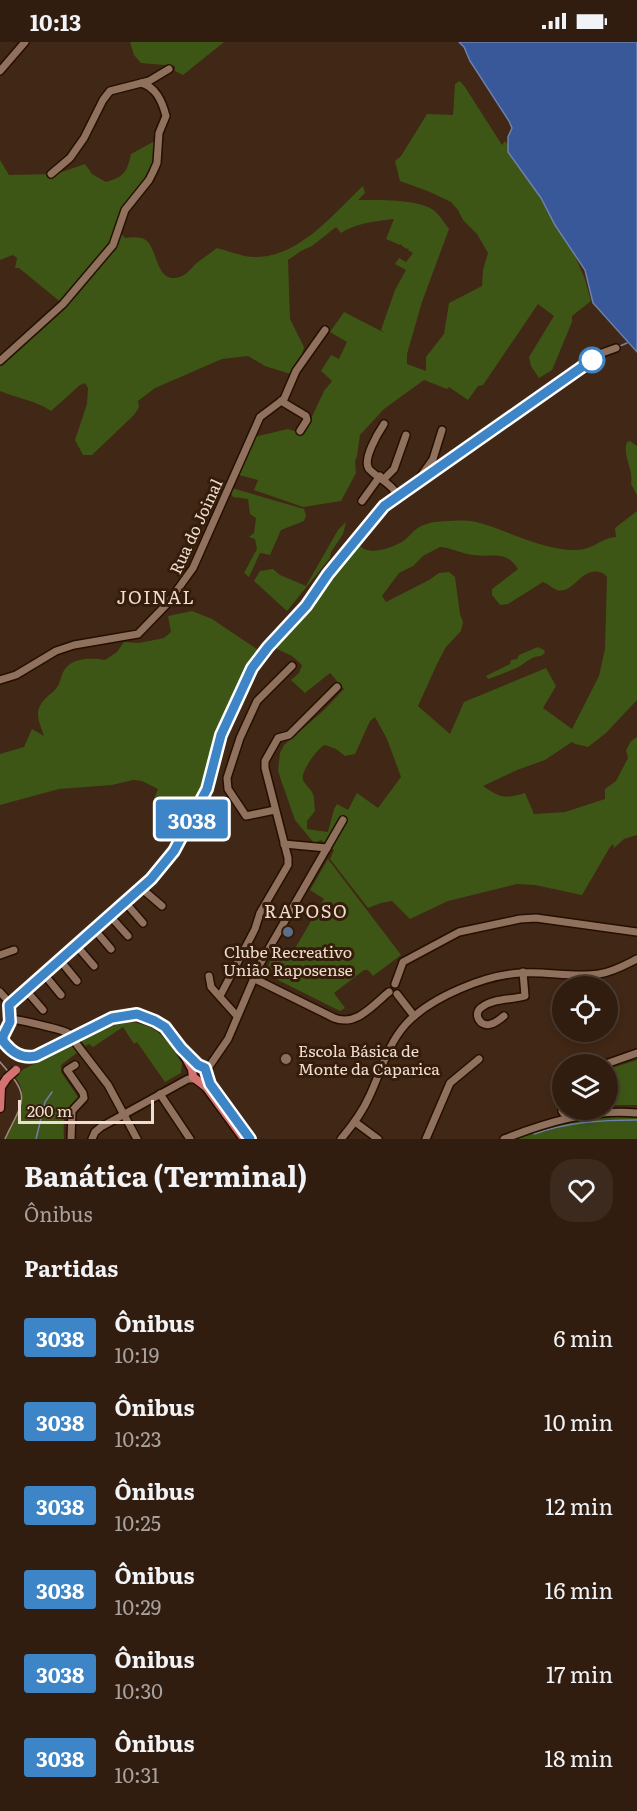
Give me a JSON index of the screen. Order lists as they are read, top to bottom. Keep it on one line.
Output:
{"streets":{"street":["Rua do Joinal"]},"districts":["JOINAL","RAPOSO"],"places":["Clube Recreativo União Raposense","Escola Básica de Monte da Caparica"],"lines":["bus line 3038"],"scale_bar":"200 m","page":{"status":"10:13","on_map":"3038","scale":"200 m","heading":[["Banática (Terminal)","Ônibus"],"Partidas"],"list":[{"mark":"3038","name":"Ônibus","note":"10:19","value":"6 min"},{"mark":"3038","name":"Ônibus","note":"10:23","value":"10 min"},{"mark":"3038","name":"Ônibus","note":"10:25","value":"12 min"},{"mark":"3038","name":"Ônibus","note":"10:29","value":"16 min"},{"mark":"3038","name":"Ônibus","note":"10:30","value":"17 min"},{"mark":"3038","name":"Ônibus","note":"10:31","value":"18 min"}]}}
